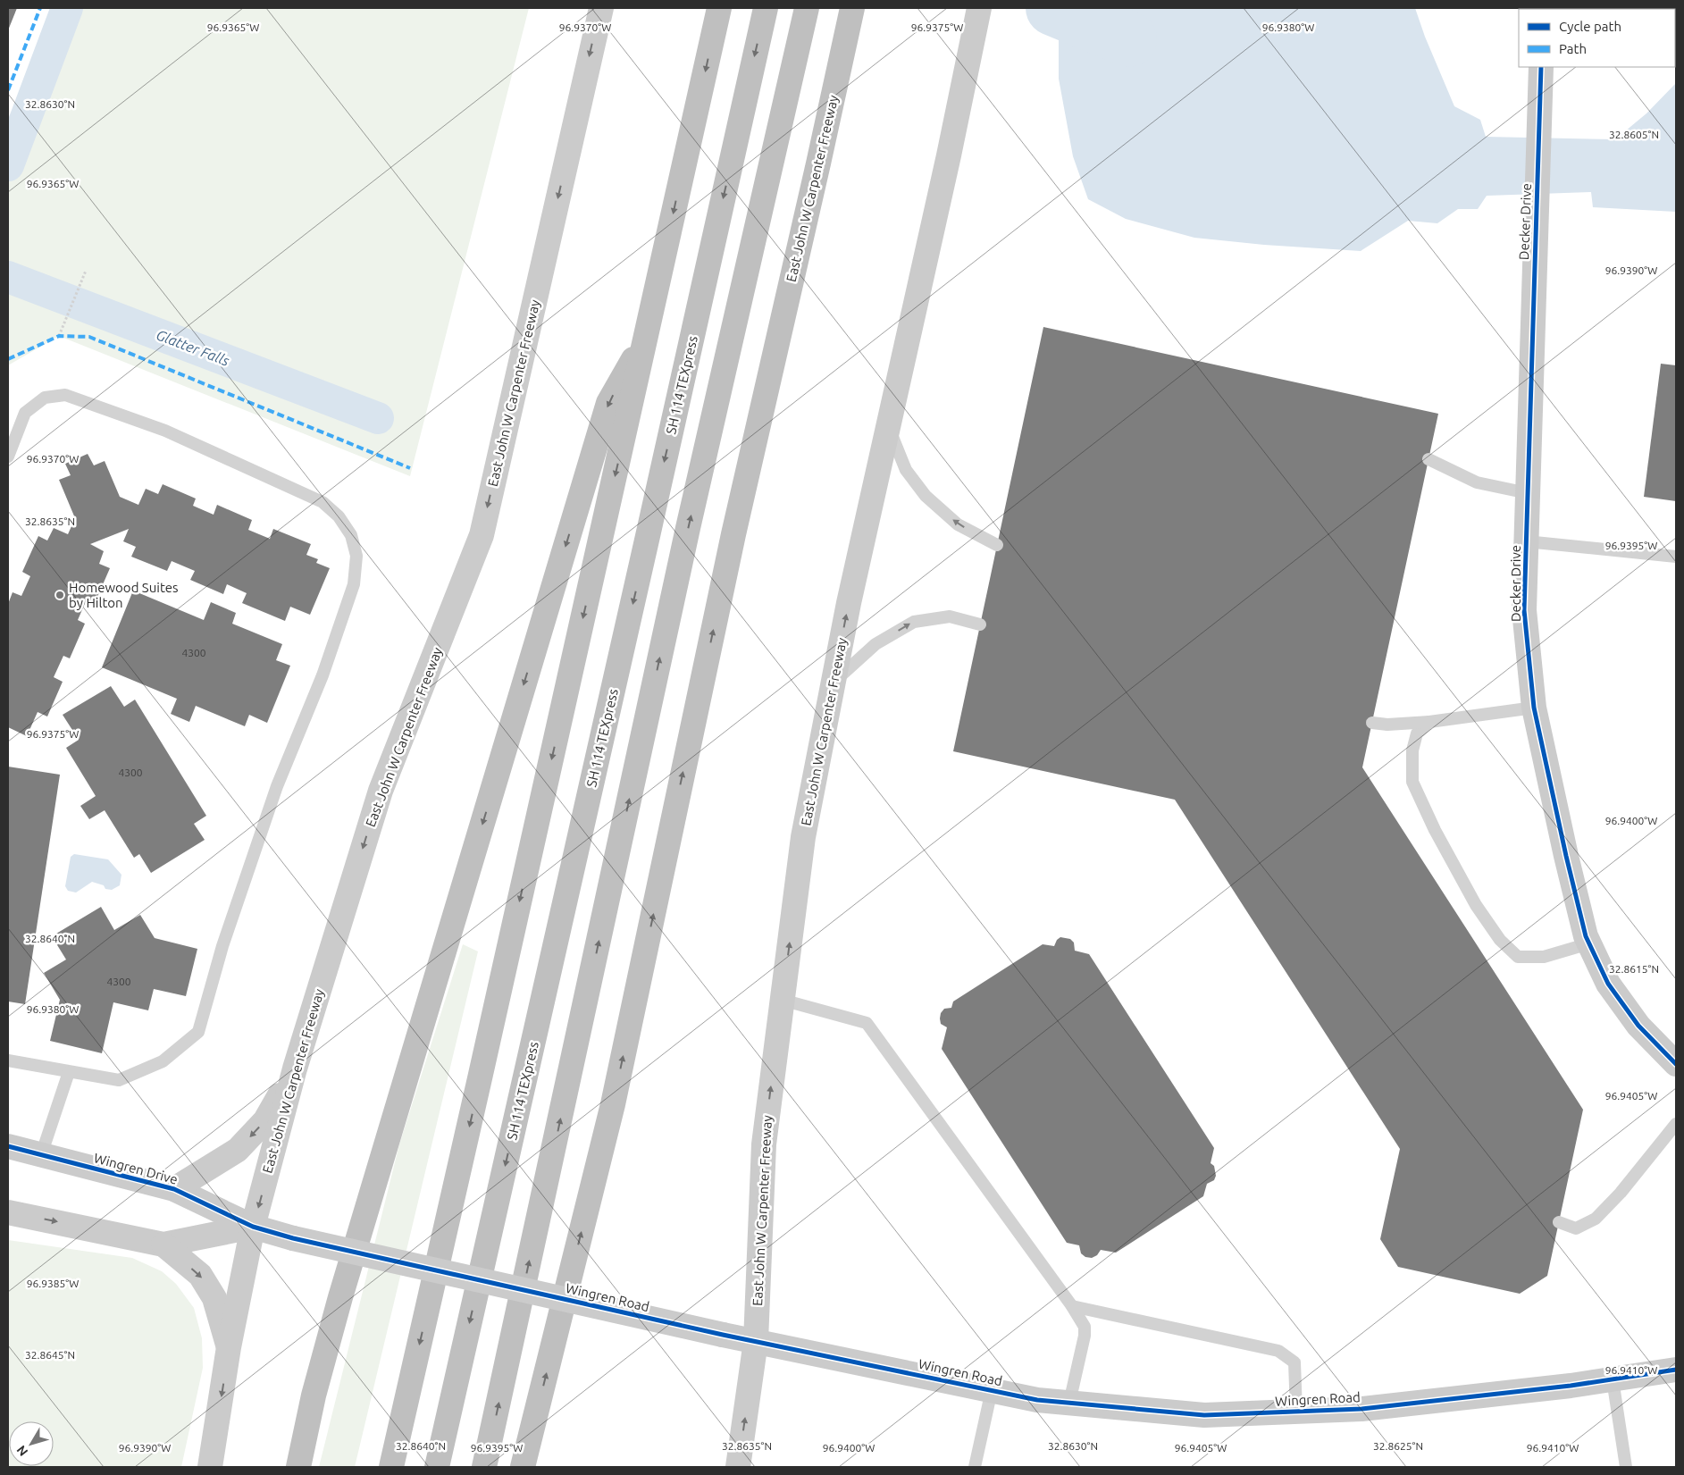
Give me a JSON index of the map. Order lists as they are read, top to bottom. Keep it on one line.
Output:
{"streets":{"highway":["East John W Carpenter Freeway","SH 114 TEXpress"],"main road":["Decker Drive","Wingren Drive","Wingren Road"]},"crossings":[["East John W Carpenter Freeway","Wingren Drive"],["East John W Carpenter Freeway","Wingren Road"],["Wingren Drive","Wingren Road"]],"water":["Glatter Falls"],"places":["Homewood Suites by Hilton"],"house_numbers":["4300","4300","4300"],"legend":["Cycle path","Path"],"north":"bottom left","coordinates":["96.9365°W","96.9370°W","96.9375°W","96.9380°W","32.8630°N","32.8605°N","96.9390°W","32.8635°N","96.9395°W","96.9400°W","32.8640°N","32.8615°N","96.9405°W","96.9385°W","32.8645°N","96.9410°W","32.8625°N"]}
